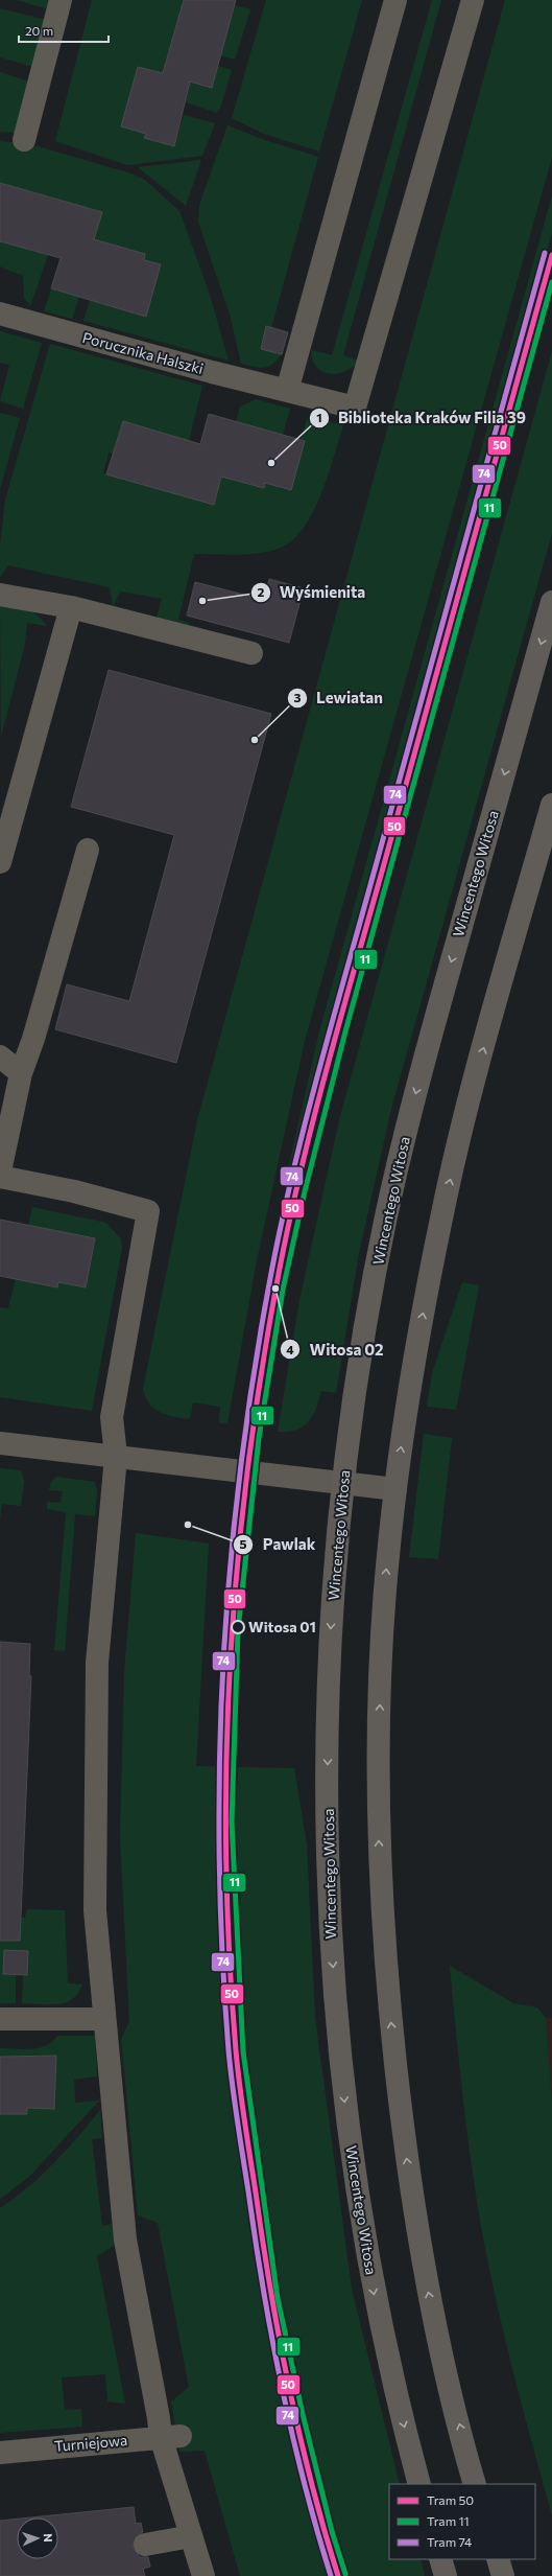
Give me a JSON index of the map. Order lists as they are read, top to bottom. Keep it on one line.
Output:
{"streets":{"main road":["Wincentego Witosa"],"street":["Porucznika Halszki","Turniejowa"]},"places":["Biblioteka Kraków Filia 39","Wyśmienita","Lewiatan","Witosa 02","Pawlak","Witosa 01"],"lines":["tram line 74","tram line 50","tram line 11"],"legend":["Tram 50","Tram 11","Tram 74"],"scale_bar":"20 m","north":"right"}
